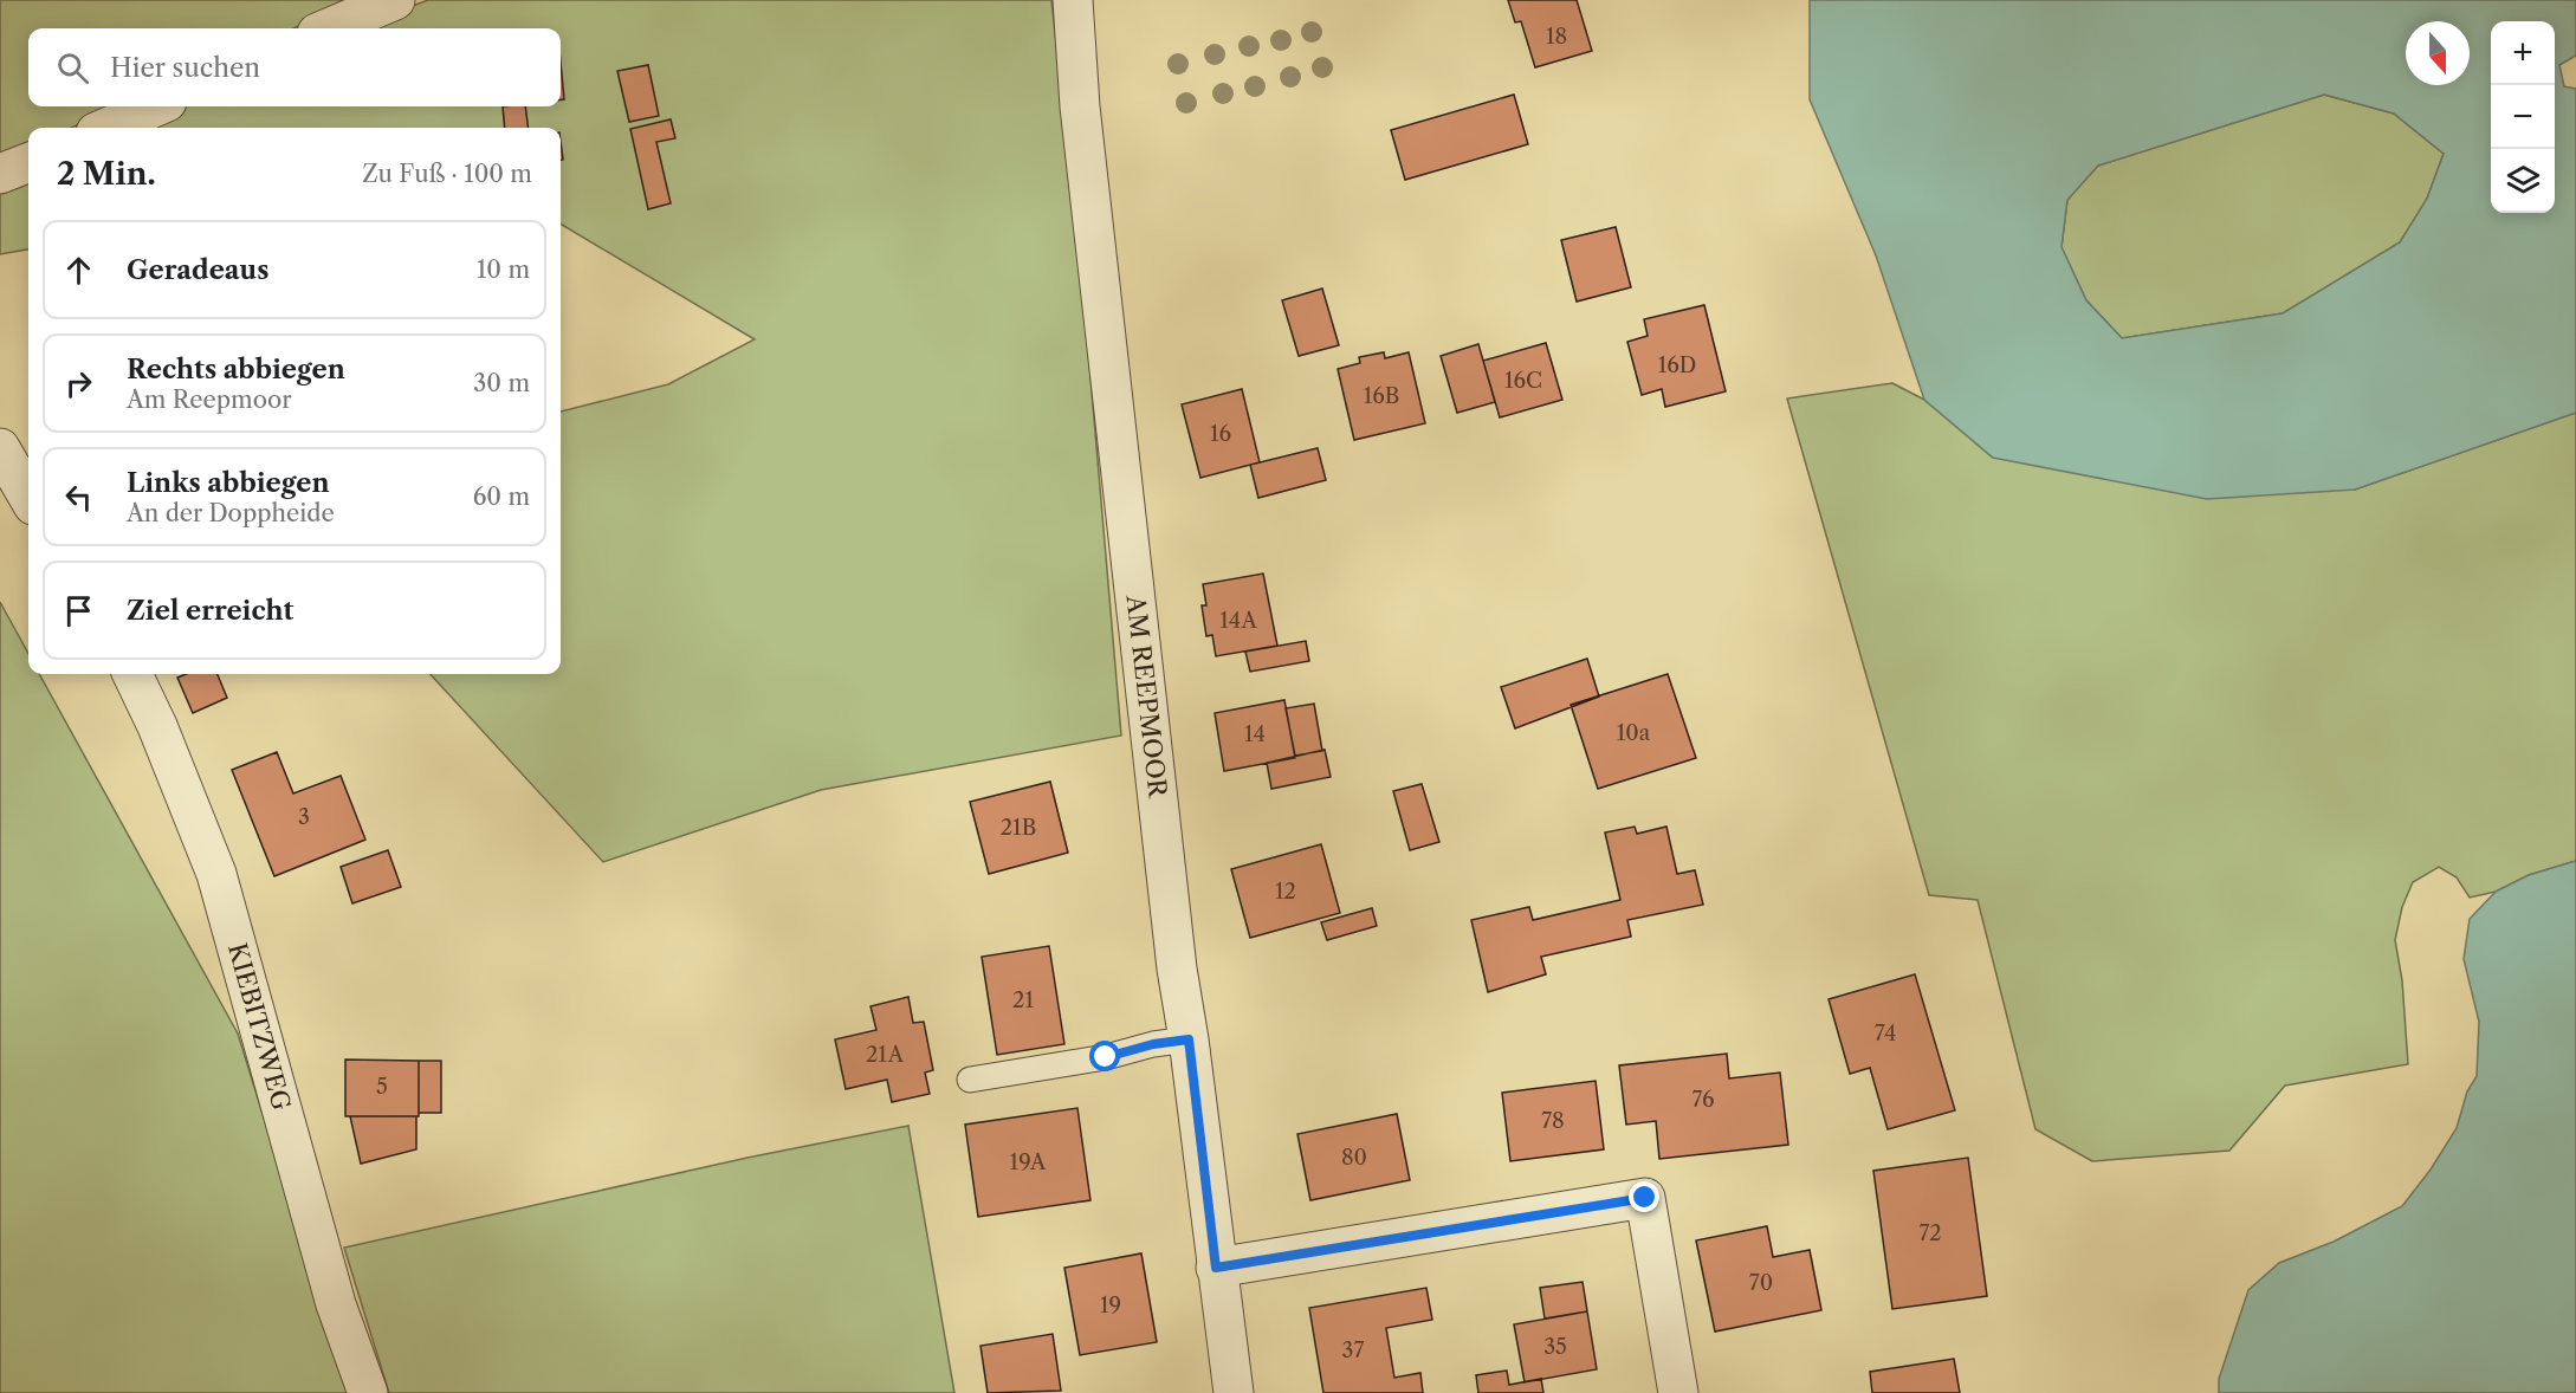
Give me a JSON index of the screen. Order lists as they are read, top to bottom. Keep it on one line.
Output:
{"streets":{"street":["AM REEPMOOR","KIEBITZWEG"]},"house_numbers":["18","16D","16C","16B","16","14A","10a","14","3","21B","12","21","74","21A","5","76","78","80","19A","72","70","19","35","37"],"north":"bottom","page":{"map_buttons":["+","−"],"search":"Hier suchen","heading":["2 Min.","Zu Fuß · 100 m"],"list":[["Geradeaus","10 m"],["Rechts abbiegen","Am Reepmoor","30 m"],["Links abbiegen","An der Doppheide","60 m"],"Ziel erreicht"]}}
